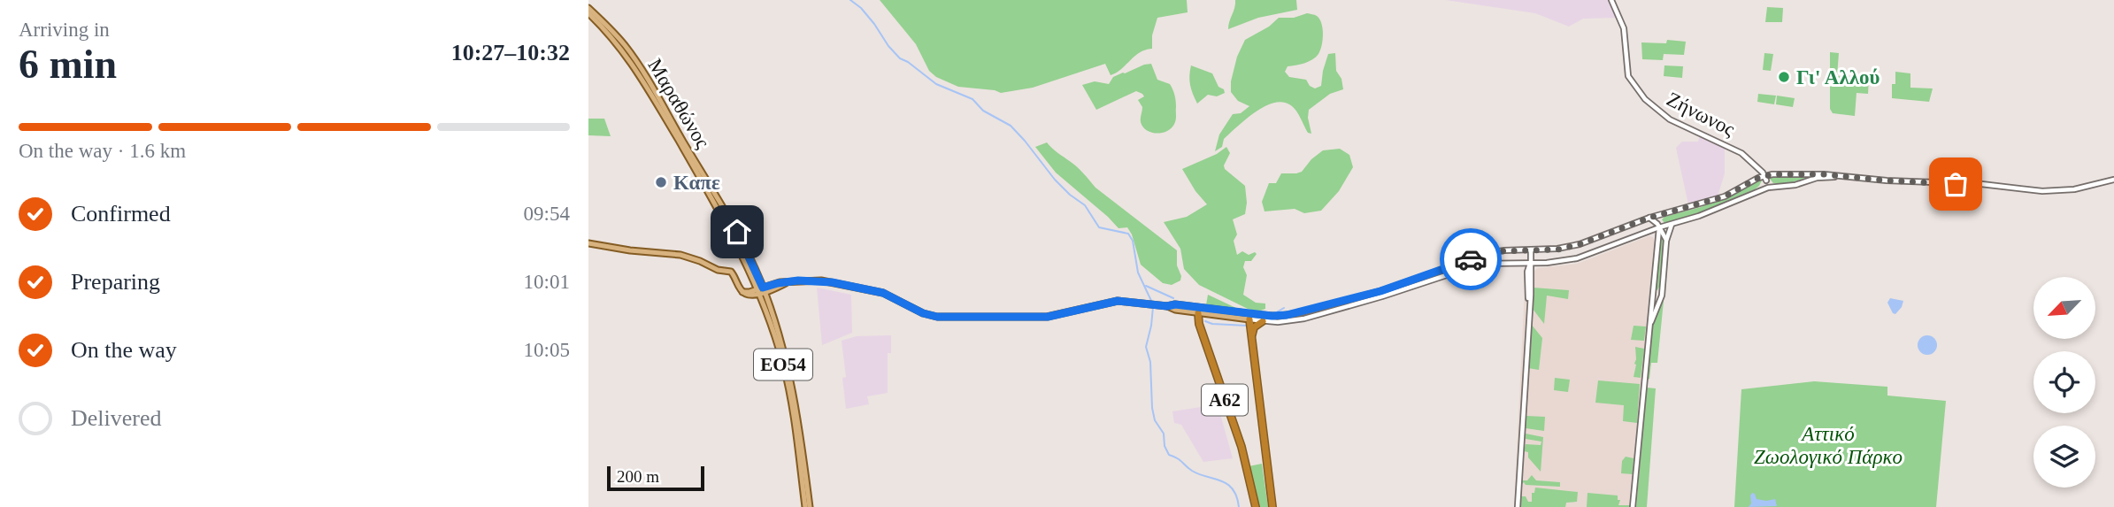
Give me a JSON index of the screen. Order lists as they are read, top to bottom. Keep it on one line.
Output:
{"streets":{"highway":["Α62"],"main road":["Μαραθώνος","ΕΟ54"],"street":["Ζήνωνος"]},"parks":["Αττικό Ζωολογικό Πάρκο"],"places":["Γι' Αλλού","Καπε"],"scale_bar":"200 m","north":"bottom left","page":{"heading":["6 min","Arriving in","10:27–10:32"],"bar":"On the way · 1.6 km","list":[["Confirmed","09:54"],["Preparing","10:01"],["On the way","10:05"],"Delivered"],"scale":"200 m"}}
